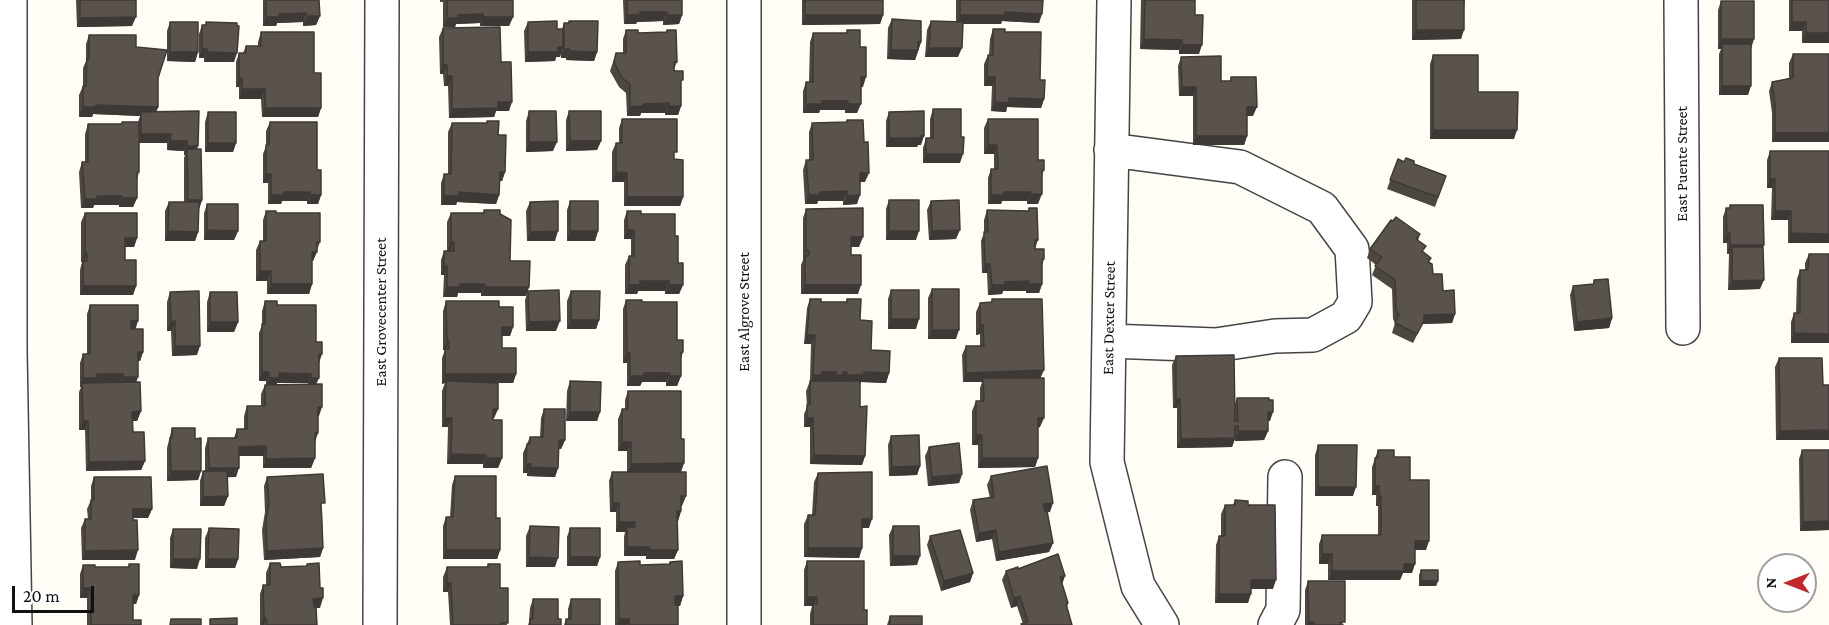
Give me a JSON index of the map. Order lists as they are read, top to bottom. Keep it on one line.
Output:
{"streets":{"street":["East Puente Street","East Grovecenter Street","East Algrove Street","East Dexter Street"]},"scale_bar":"20 m","north":"left"}
